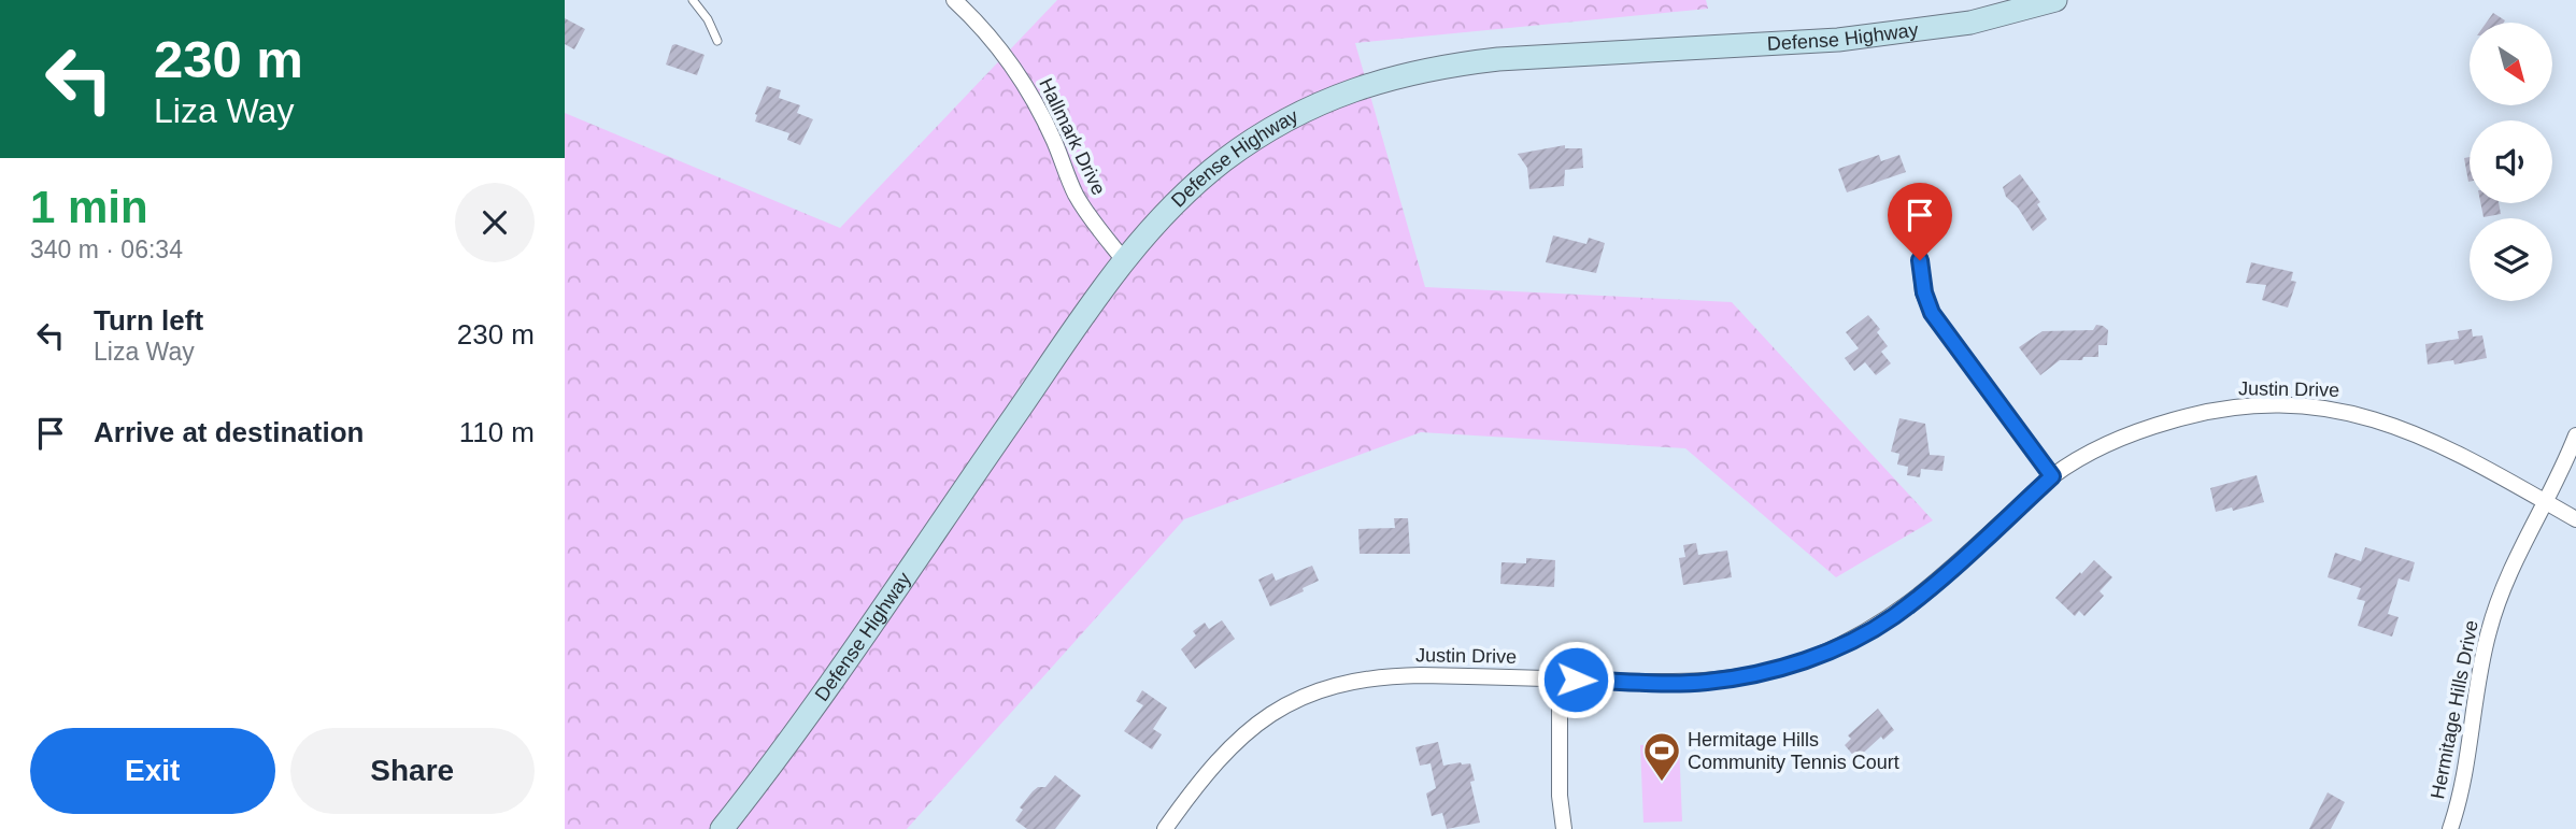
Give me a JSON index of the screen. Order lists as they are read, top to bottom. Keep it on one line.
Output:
{"streets":{"main road":["Defense Highway"],"street":["Hallmark Drive","Justin Drive","Hermitage Hills Drive"]},"crossings":[["Defense Highway","Hallmark Drive"],["Justin Drive","Hermitage Hills Drive"]],"places":{"sports":["Hermitage Hills Community Tennis Court"]},"north":"bottom right","page":{"turn":["230 m","Liza Way"],"heading":["1 min","340 m · 06:34"],"list":[{"name":"Turn left","note":"Liza Way","value":"230 m"},{"name":"Arrive at destination","value":"110 m"}],"buttons":["Exit","Share"]}}
